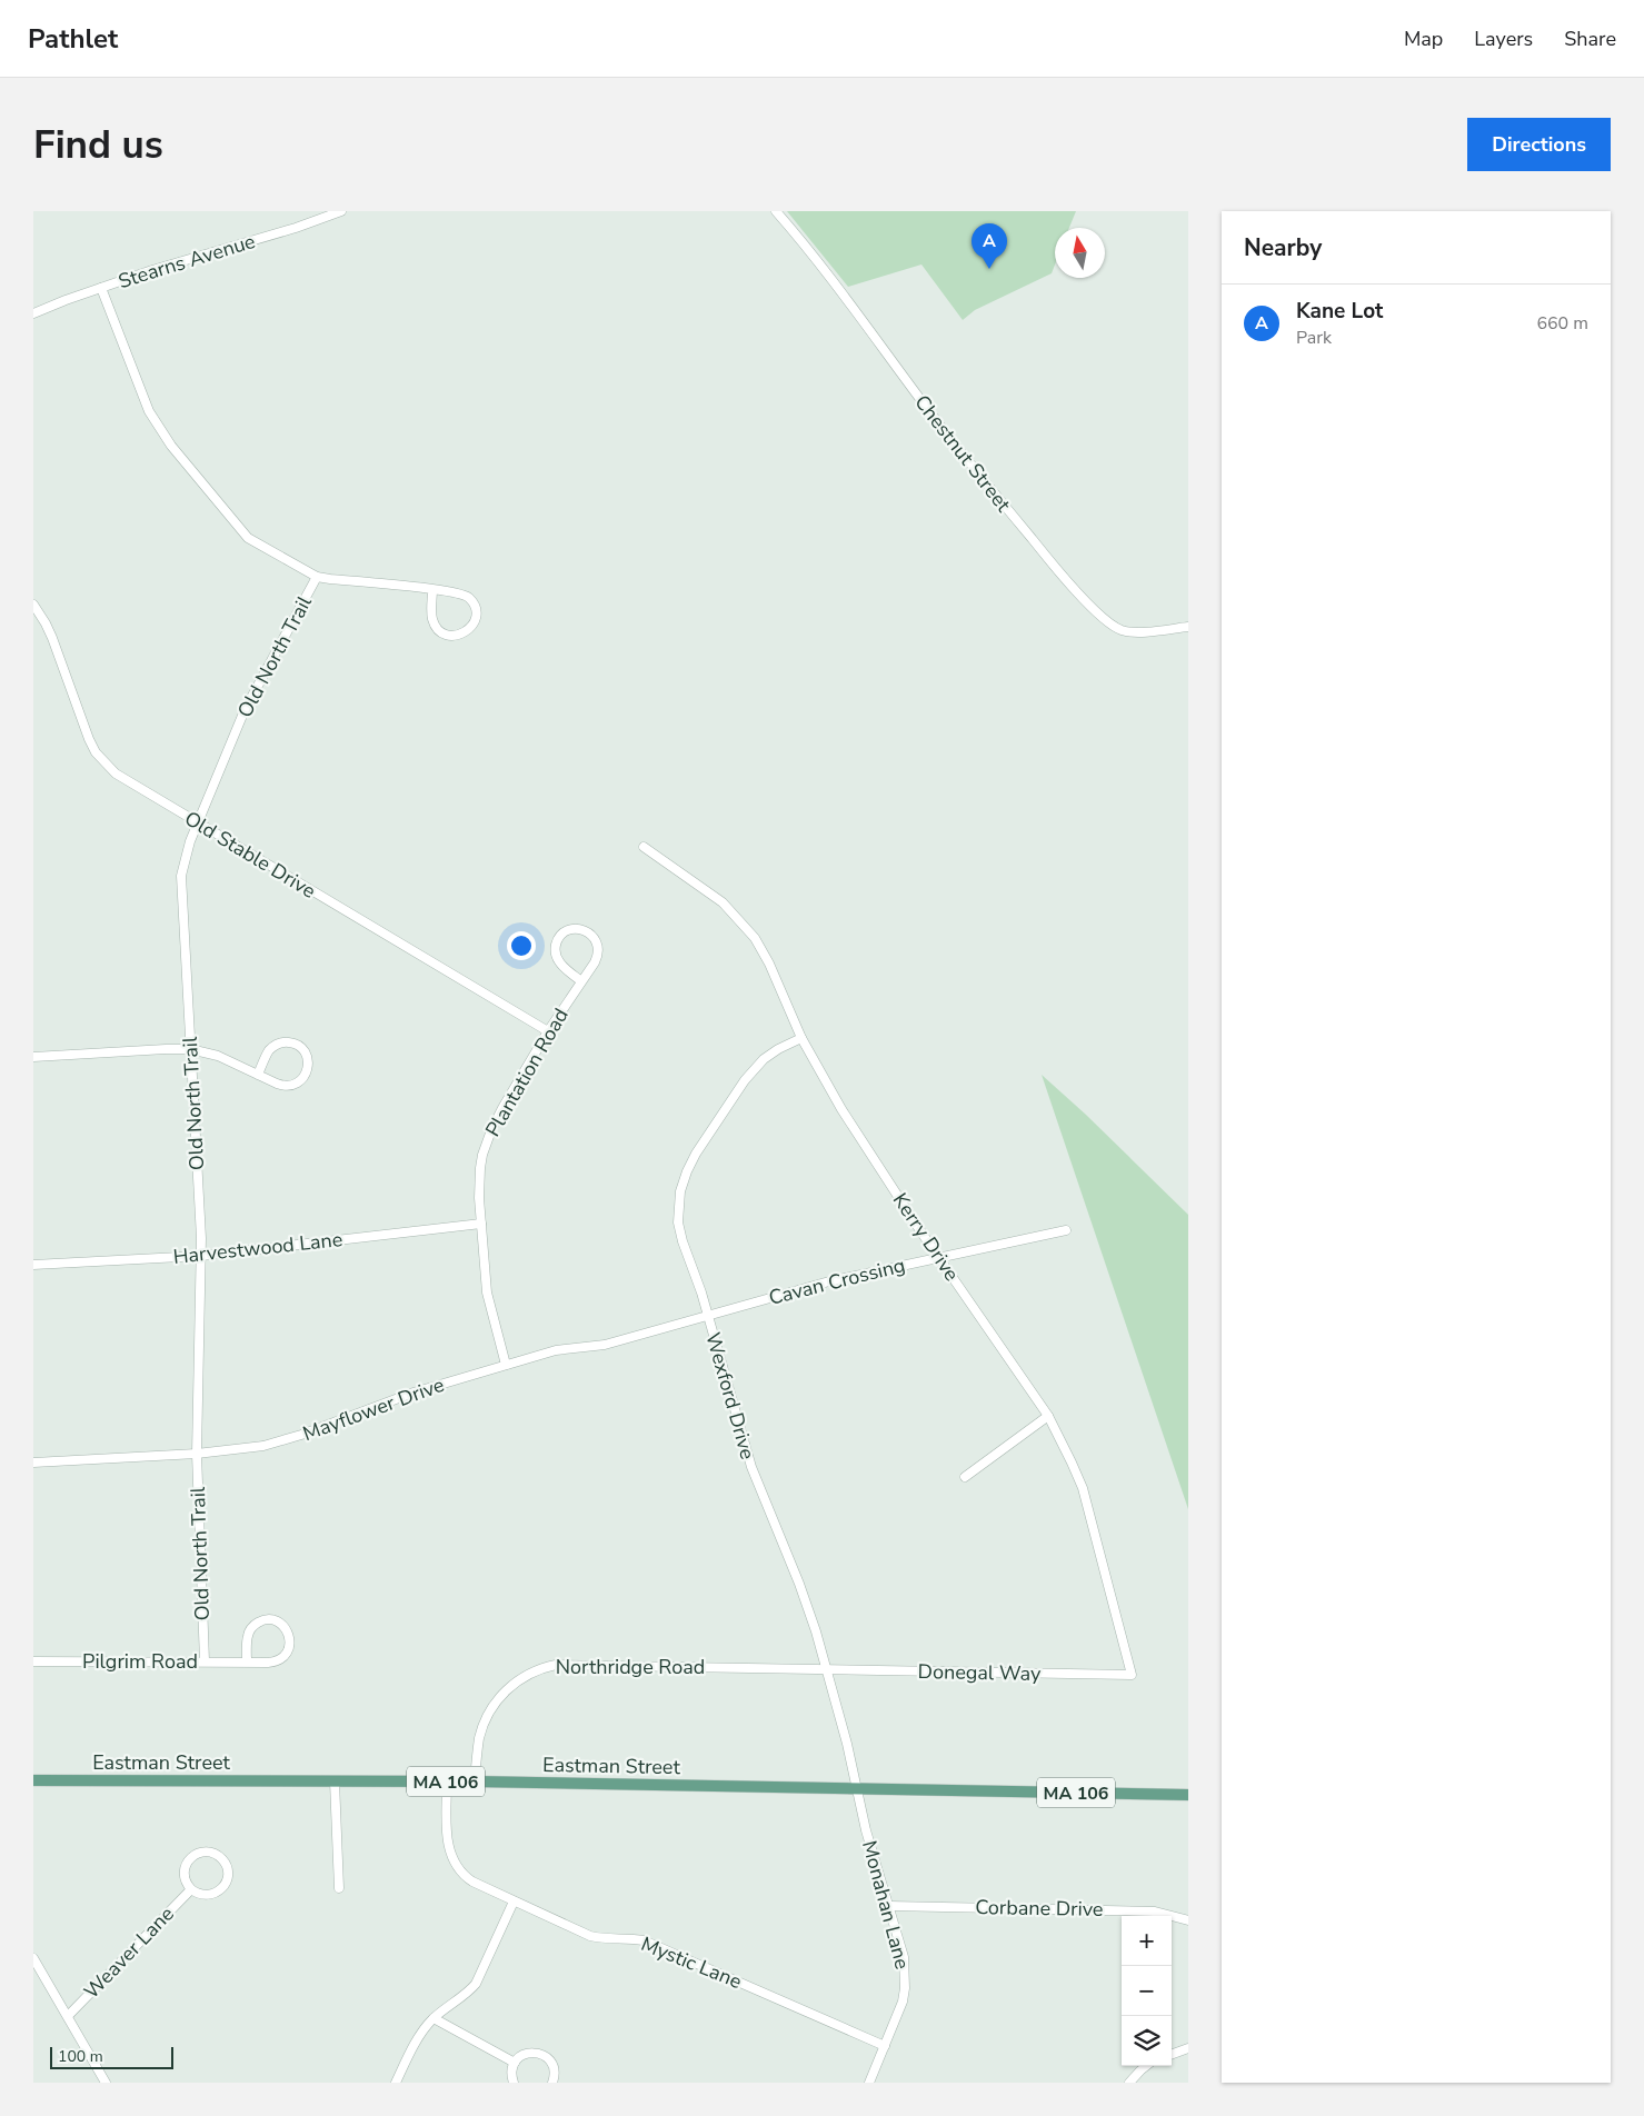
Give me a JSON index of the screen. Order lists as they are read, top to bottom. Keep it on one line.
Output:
{"streets":{"main road":["Eastman Street","MA 106"],"street":["Stearns Avenue","Chestnut Street","Old North Trail","Old Stable Drive","Plantation Road","Kerry Drive","Harvestwood Lane","Cavan Crossing","Wexford Drive","Mayflower Drive","Pilgrim Road","Northridge Road","Donegal Way","Monahan Lane","Corbane Drive","Weaver Lane","Mystic Lane"]},"crossings":[["Old North Trail","Old Stable Drive"],["Old North Trail","Harvestwood Lane"],["Old North Trail","Mayflower Drive"],["Old North Trail","Pilgrim Road"],["Old Stable Drive","Plantation Road"],["Plantation Road","Harvestwood Lane"],["Plantation Road","Mayflower Drive"],["Kerry Drive","Cavan Crossing"],["Kerry Drive","Wexford Drive"],["Kerry Drive","Donegal Way"],["Cavan Crossing","Wexford Drive"],["Cavan Crossing","Mayflower Drive"],["Wexford Drive","Mayflower Drive"],["Wexford Drive","Northridge Road"],["Wexford Drive","Donegal Way"],["Wexford Drive","Eastman Street"],["Wexford Drive","Monahan Lane"],["Northridge Road","Donegal Way"],["Northridge Road","Eastman Street"],["Eastman Street","Monahan Lane"],["Eastman Street","Mystic Lane"],["Monahan Lane","Corbane Drive"],["Monahan Lane","Mystic Lane"]],"scale_bar":"100 m","north":"top","page":{"header":"Pathlet","nav":["Map","Layers","Share"],"buttons":"Directions","title":"Find us","heading":"Nearby","pins":"A","list":[{"mark":"A","name":"Kane Lot","note":"Park","value":"660 m"}],"map_buttons":["+","−"],"scale":"100 m"}}
